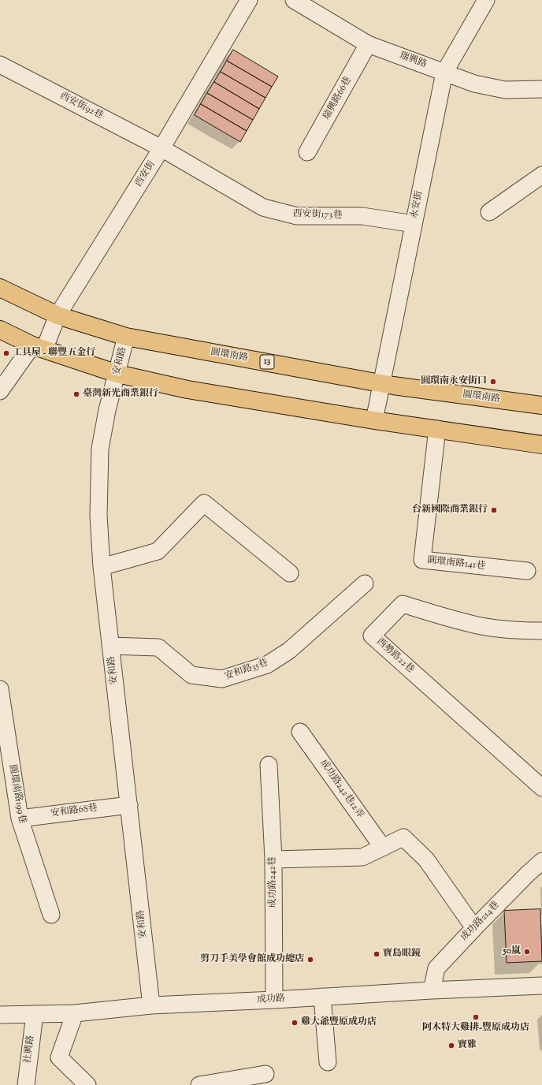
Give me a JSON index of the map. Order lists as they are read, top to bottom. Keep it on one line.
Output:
{"streets":{"main road":["圓環南路","13"],"street":["瑞興路","瑞興路66巷","西安街92巷","西安街","永安街","西安街173巷","安和路","圓環南路141巷","西勢路22巷","安和路35巷","成功路242巷12弄","圓環南路199巷","安和路68巷","成功路242巷","成功路214巷","成功路","社興路"]},"crossings":[["瑞興路","瑞興路66巷"],["瑞興路","永安街"],["西安街92巷","西安街"],["西安街92巷","西安街173巷"],["西安街","西安街173巷"],["西安街","圓環南路"],["永安街","西安街173巷"],["永安街","圓環南路"],["圓環南路","安和路"],["安和路","安和路35巷"],["安和路","安和路68巷"],["安和路","成功路"],["圓環南路199巷","安和路68巷"],["成功路242巷","成功路"],["成功路214巷","成功路"],["成功路","社興路"]],"places":["工具屋 - 聯豐五金行","圓環南永安街口","臺灣新光商業銀行","台新國際商業銀行","50嵐","寶島眼鏡","剪刀手美學會館成功總店","阿木特大雞排-豐原成功店","雞大爺豐原成功店","寶雅"]}
